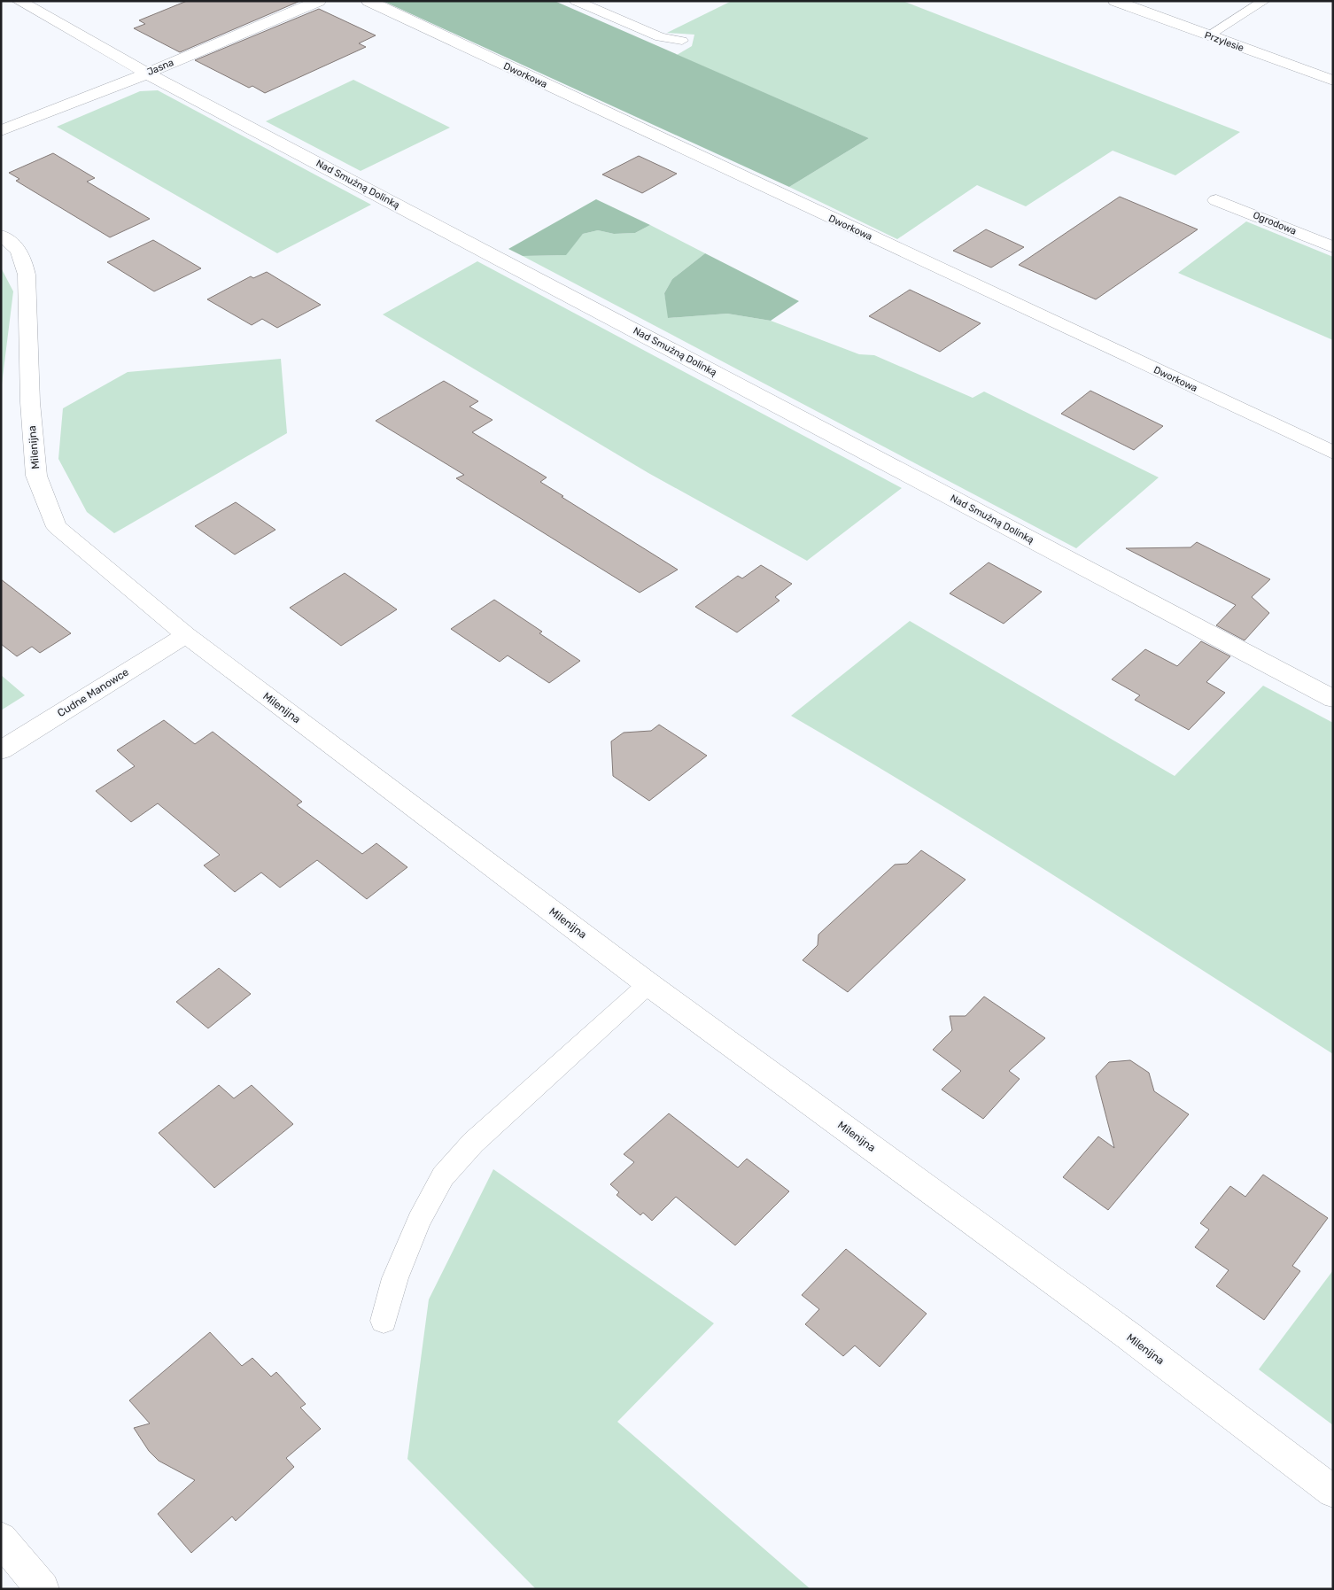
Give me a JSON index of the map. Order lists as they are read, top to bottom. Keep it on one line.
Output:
{"streets":{"street":["Przylesie","Jasna","Dworkowa","Nad Smużną Dolinką","Ogrodowa","Milenijna","Cudne Manowce"]},"crossings":[["Jasna","Nad Smużną Dolinką"],["Milenijna","Cudne Manowce"]]}
